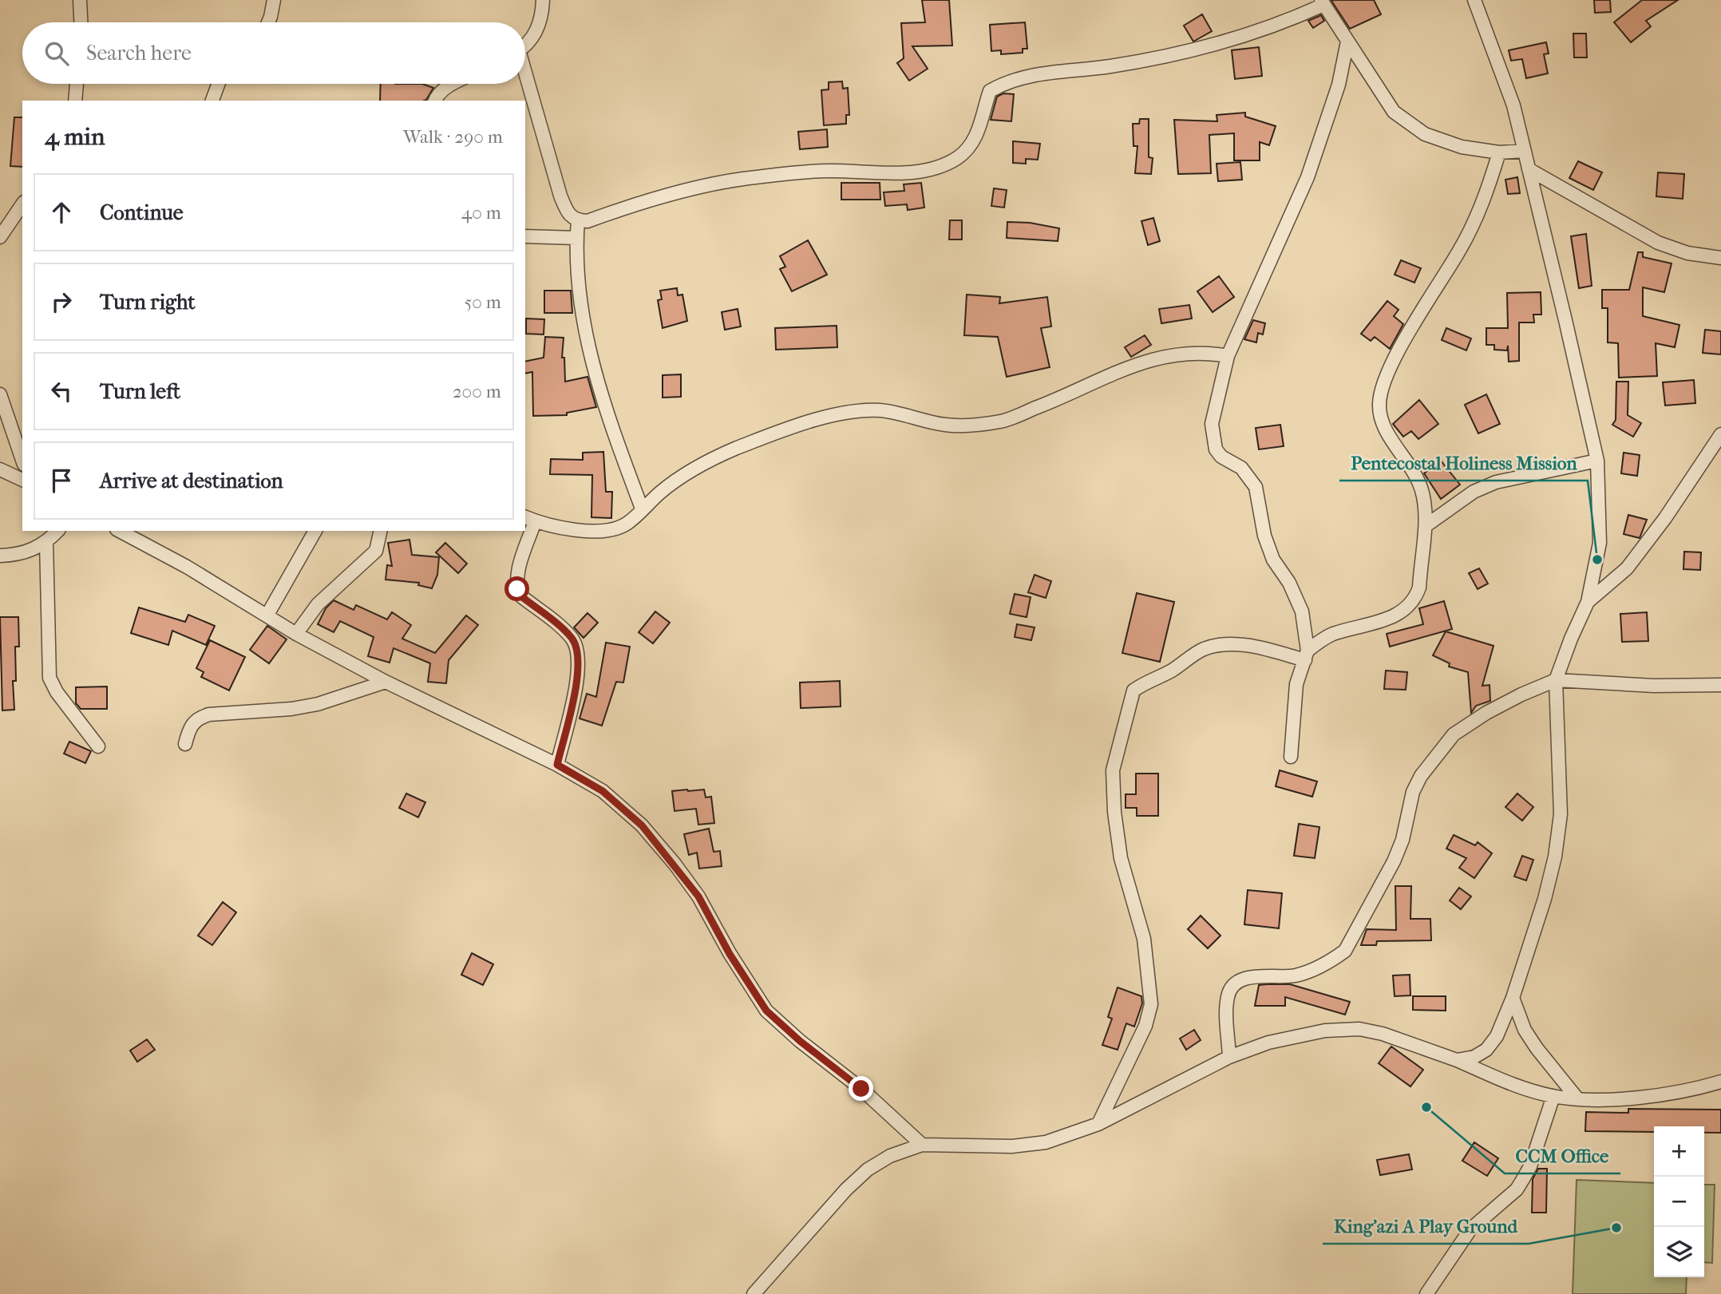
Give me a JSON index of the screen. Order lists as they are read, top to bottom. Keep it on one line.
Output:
{"places":["Pentecostal Holiness Mission","CCM Office","King'azi A Play Ground"],"page":{"search":"Search here","heading":["4 min","Walk · 290 m"],"list":[["Continue","40 m"],["Turn right","50 m"],["Turn left","200 m"],"Arrive at destination"],"map_buttons":["+","−"]}}
